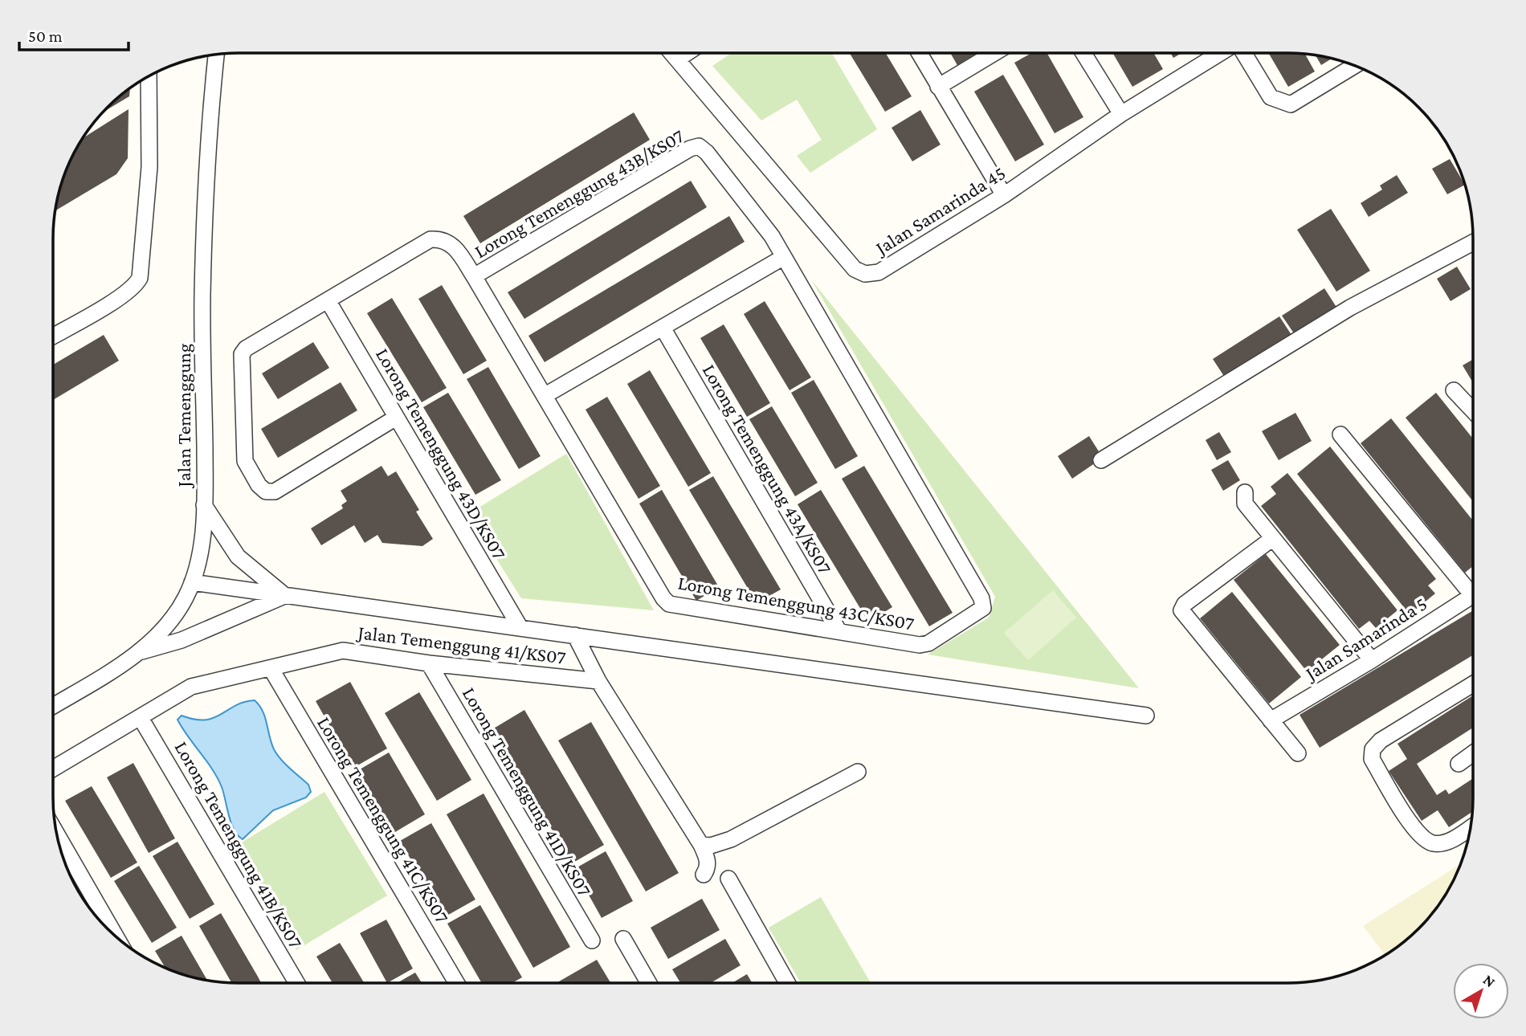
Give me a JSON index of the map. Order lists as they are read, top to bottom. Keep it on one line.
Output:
{"streets":{"street":["Lorong Temenggung 43B/KS07","Jalan Samarinda 45","Jalan Temenggung","Lorong Temenggung 43D/KS07","Lorong Temenggung 43A/KS07","Lorong Temenggung 43C/KS07","Jalan Samarinda 5","Jalan Temenggung 41/KS07","Lorong Temenggung 41D/KS07","Lorong Temenggung 41C/KS07","Lorong Temenggung 41B/KS07"]},"crossings":[["Lorong Temenggung 43B/KS07","Lorong Temenggung 43C/KS07"],["Lorong Temenggung 43D/KS07","Lorong Temenggung 43C/KS07"],["Lorong Temenggung 43A/KS07","Lorong Temenggung 43C/KS07"],["Jalan Temenggung 41/KS07","Lorong Temenggung 41D/KS07"],["Jalan Temenggung 41/KS07","Lorong Temenggung 41C/KS07"],["Jalan Temenggung 41/KS07","Lorong Temenggung 41B/KS07"]],"scale_bar":"50 m","north":"top right"}
